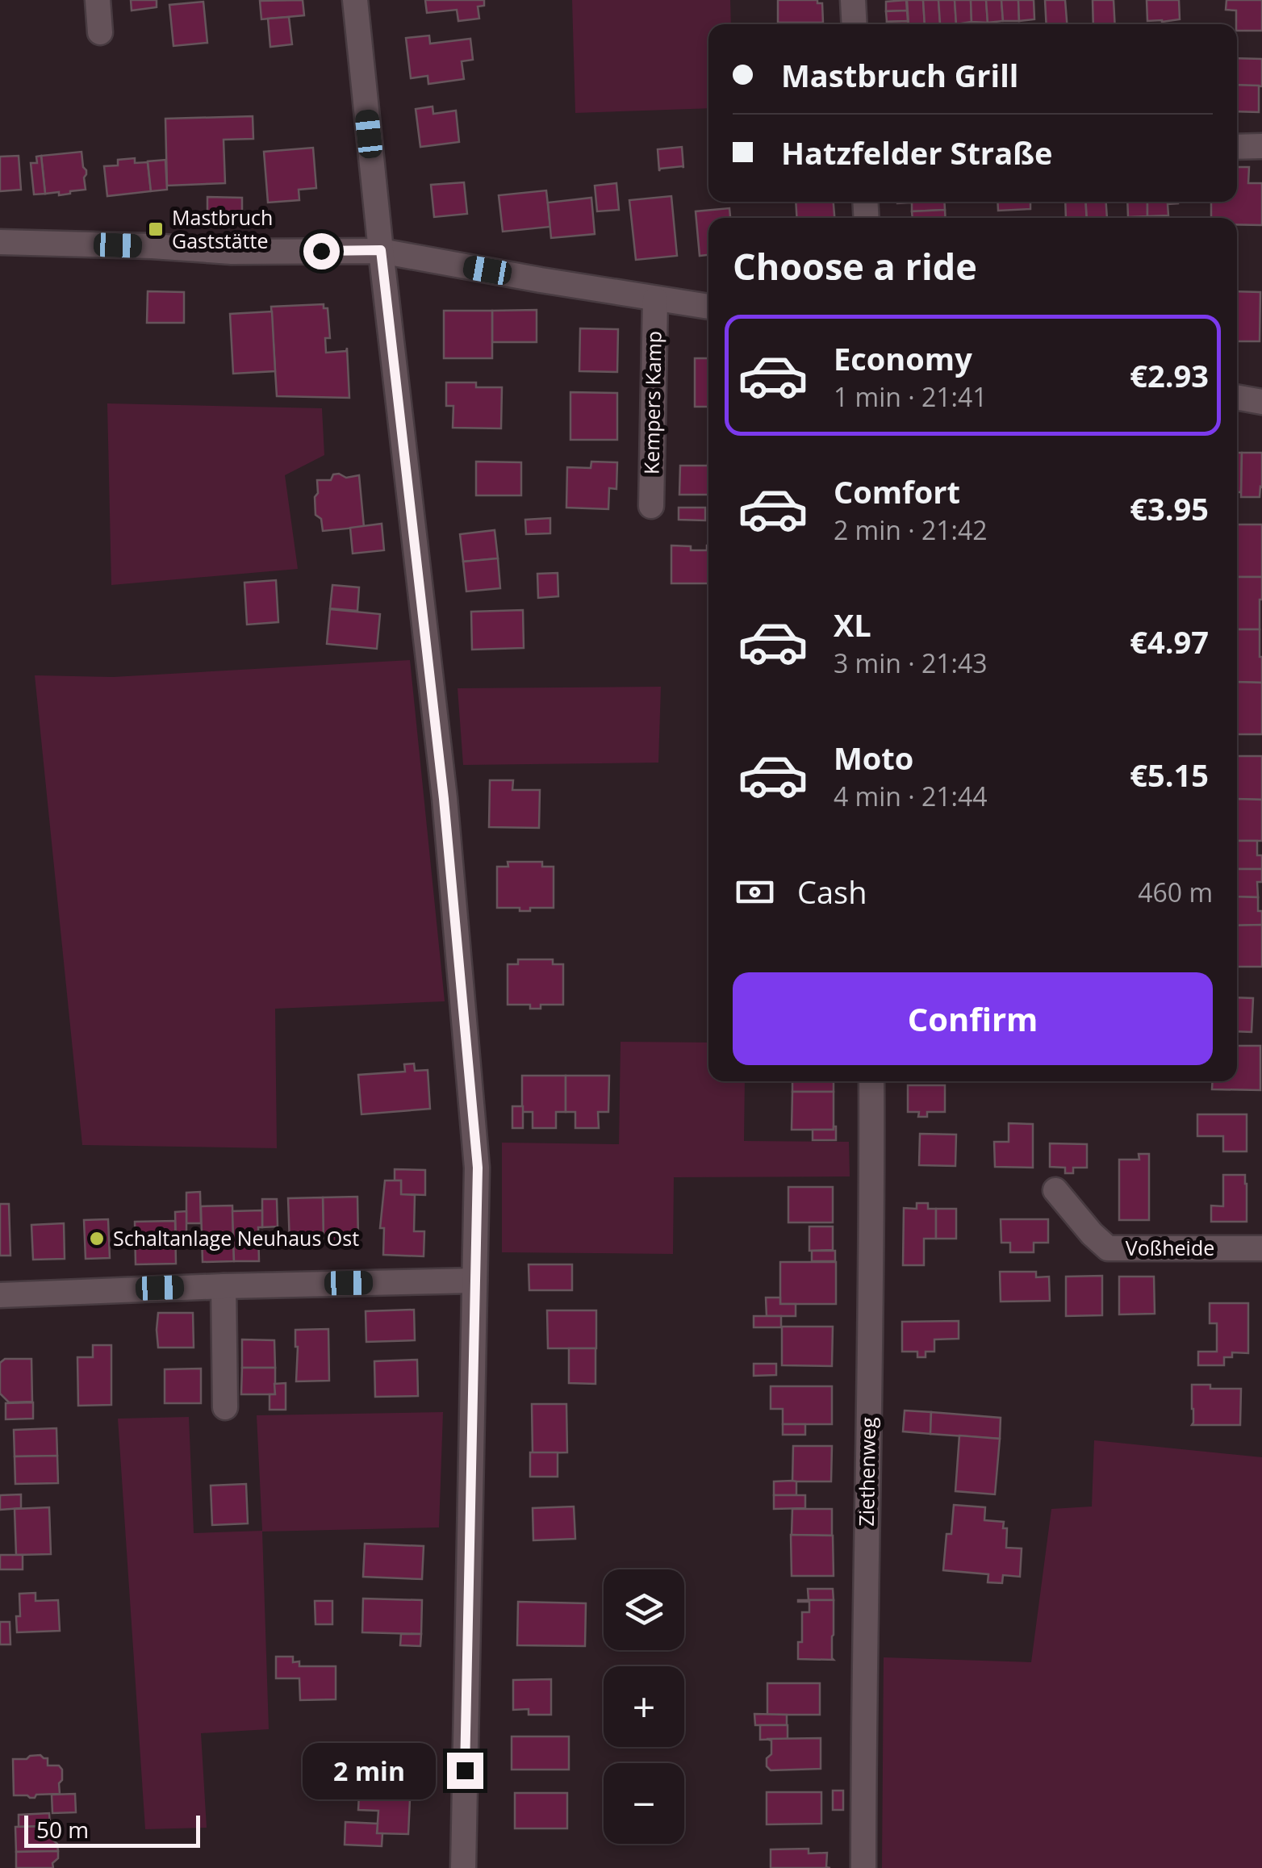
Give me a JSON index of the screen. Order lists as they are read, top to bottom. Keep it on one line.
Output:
{"streets":{"street":["Kempers Kamp","Voßheide","Ziethenweg"]},"places":{"transit":["Mastbruch Gaststätte"],"other":["Schaltanlage Neuhaus Ost"]},"scale_bar":"50 m","page":{"banner":["Mastbruch Grill","Hatzfelder Straße"],"heading":"Choose a ride","list":[{"name":"Economy","note":"1 min · 21:41","value":"€2.93"},{"name":"Comfort","note":"2 min · 21:42","value":"€3.95"},{"name":"XL","note":"3 min · 21:43","value":"€4.97"},{"name":"Moto","note":"4 min · 21:44","value":"€5.15"}],"pay":["Cash","460 m"],"buttons":"Confirm","map_buttons":["+","−"],"bubble":"2 min","scale":"50 m"}}
